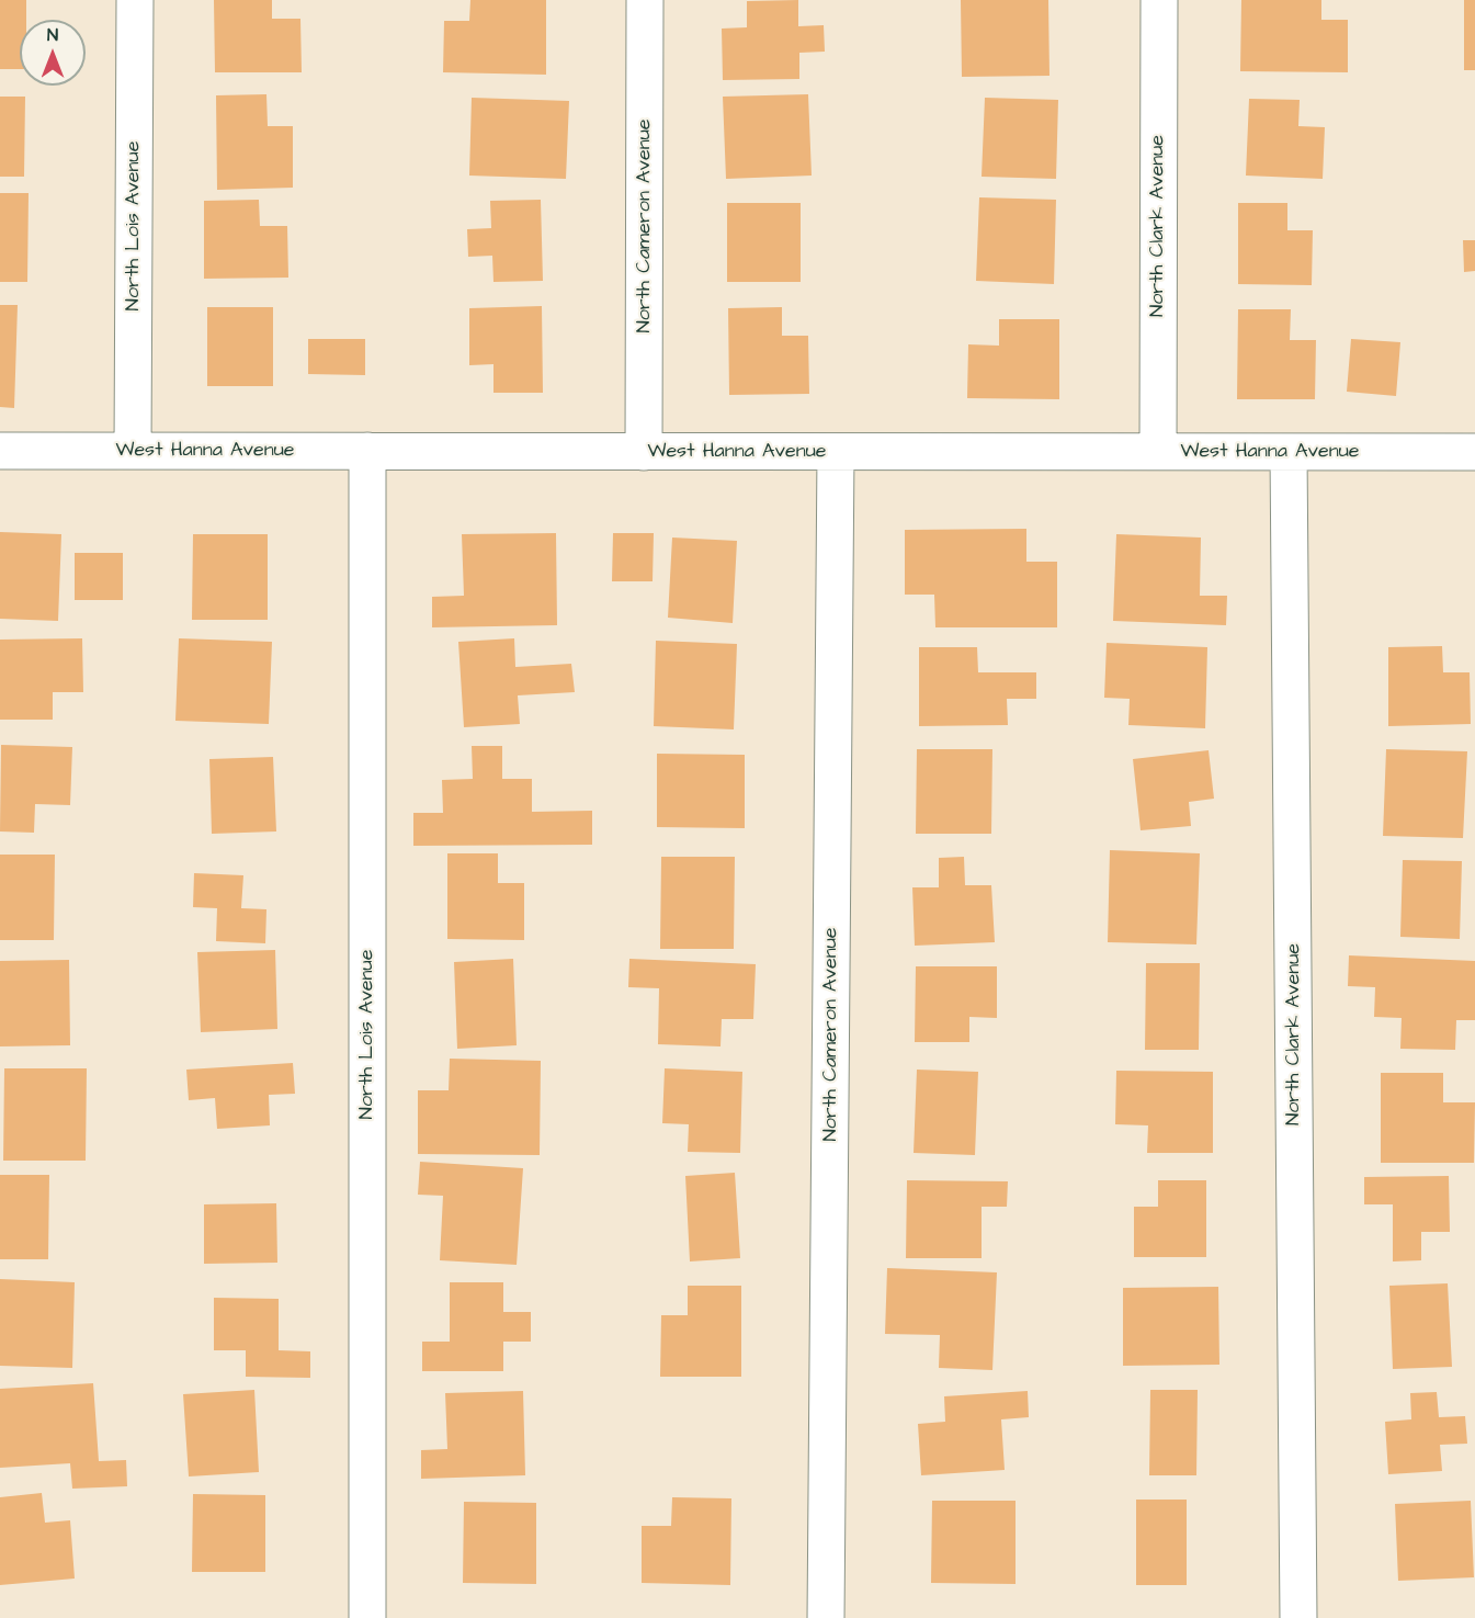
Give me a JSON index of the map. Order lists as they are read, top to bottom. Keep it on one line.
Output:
{"streets":{"street":["North Lois Avenue","North Cameron Avenue","North Clark Avenue","West Hanna Avenue"]},"crossings":[["North Lois Avenue","West Hanna Avenue"],["North Cameron Avenue","West Hanna Avenue"],["North Clark Avenue","West Hanna Avenue"]],"north":"top"}
